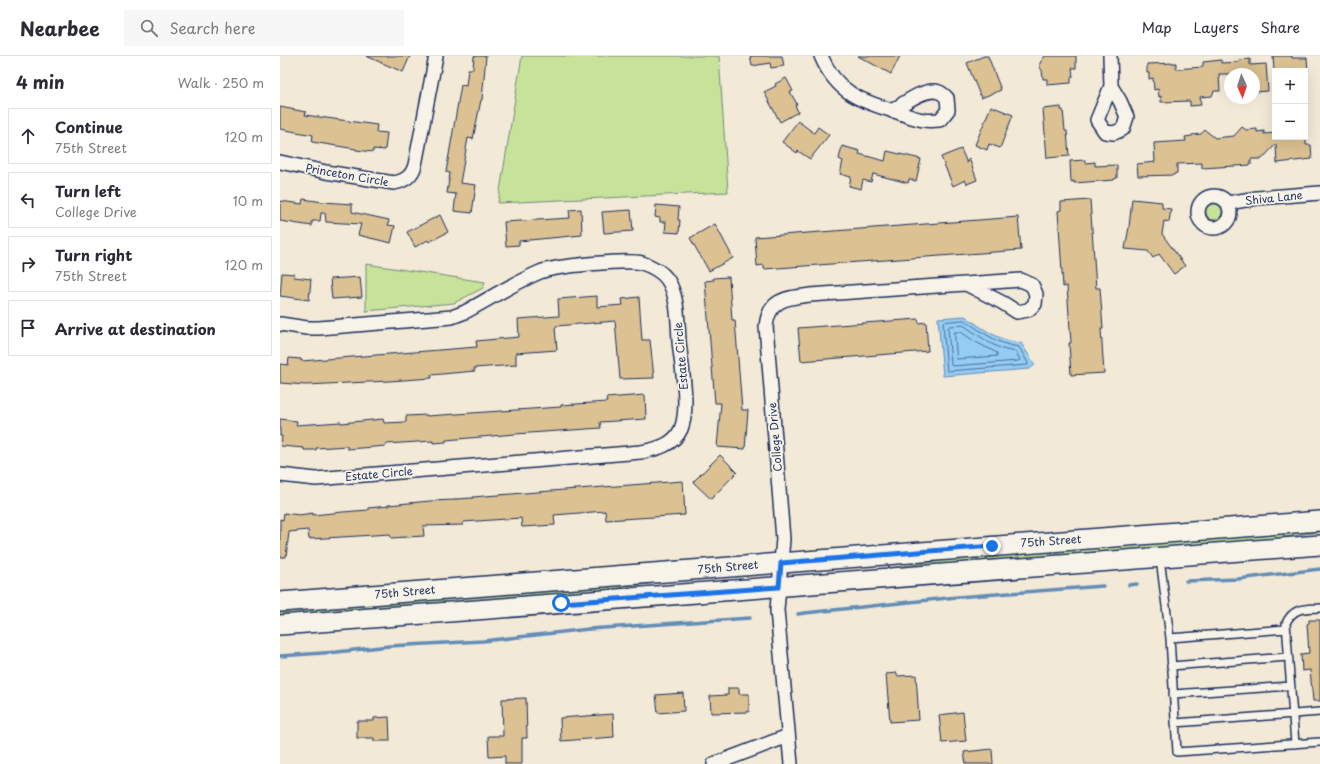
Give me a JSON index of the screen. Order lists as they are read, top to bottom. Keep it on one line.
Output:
{"streets":{"main road":["75th Street"],"street":["Princeton Circle","Shiva Lane","Estate Circle","College Drive"]},"crossings":[["College Drive","75th Street"]],"north":"bottom","page":{"header":"Nearbee","search":"Search here","nav":["Map","Layers","Share"],"heading":["4 min","Walk · 250 m"],"map_buttons":["+","−"],"list":[["Continue","75th Street","120 m"],["Turn left","College Drive","10 m"],["Turn right","75th Street","120 m"],"Arrive at destination"]}}
